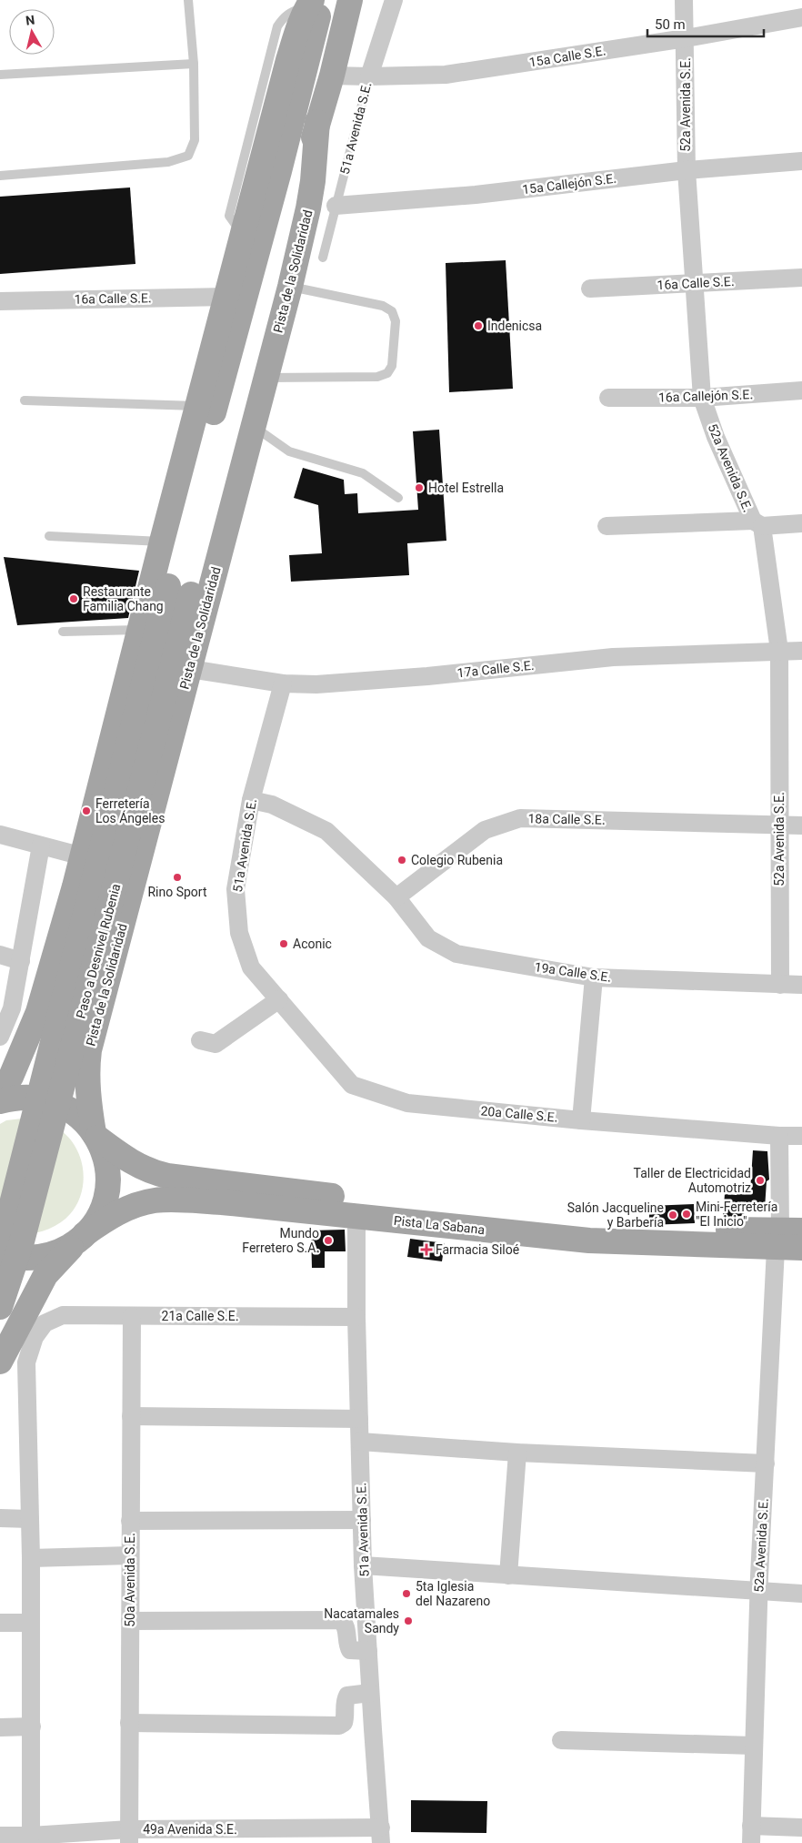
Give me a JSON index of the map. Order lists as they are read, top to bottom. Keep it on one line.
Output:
{"streets":{"main road":["Pista de la Solidaridad","Paso a Desnivel Rubenia","Pista La Sabana"],"street":["15a Calle S.E.","52a Avenida S.E.","51a Avenida S.E.","15a Callejón S.E.","16a Calle S.E.","16a Callejón S.E.","17a Calle S.E.","18a Calle S.E.","19a Calle S.E.","20a Calle S.E.","21a Calle S.E.","50a Avenida S.E.","49a Avenida S.E."]},"crossings":[["15a Calle S.E.","52a Avenida S.E."],["15a Calle S.E.","51a Avenida S.E."],["15a Calle S.E.","Pista de la Solidaridad"],["52a Avenida S.E.","15a Callejón S.E."],["52a Avenida S.E.","16a Calle S.E."],["52a Avenida S.E.","16a Callejón S.E."],["52a Avenida S.E.","17a Calle S.E."],["52a Avenida S.E.","18a Calle S.E."],["52a Avenida S.E.","19a Calle S.E."],["52a Avenida S.E.","20a Calle S.E."],["52a Avenida S.E.","Pista La Sabana"],["51a Avenida S.E.","15a Callejón S.E."],["51a Avenida S.E.","17a Calle S.E."],["51a Avenida S.E.","20a Calle S.E."],["51a Avenida S.E.","Pista La Sabana"],["51a Avenida S.E.","21a Calle S.E."],["51a Avenida S.E.","49a Avenida S.E."],["Pista de la Solidaridad","17a Calle S.E."],["Pista de la Solidaridad","Paso a Desnivel Rubenia"],["Pista de la Solidaridad","Pista La Sabana"],["18a Calle S.E.","19a Calle S.E."],["21a Calle S.E.","50a Avenida S.E."],["50a Avenida S.E.","49a Avenida S.E."]],"places":{"other":["Indenicsa","Hotel Estrella","Restaurante Familia Chang","Ferretería Los Ángeles","Colegio Rubenia","Rino Sport","Aconic","Taller de Electricidad Automotriz","Mini-Ferretería \"El Inicio\"","Salón Jacqueline y Barbería","Mundo Ferretero S.A.","5ta Iglesia del Nazareno","Nacatamales Sandy"],"health":["Farmacia Siloé"]},"scale_bar":"50 m","north":"top"}
